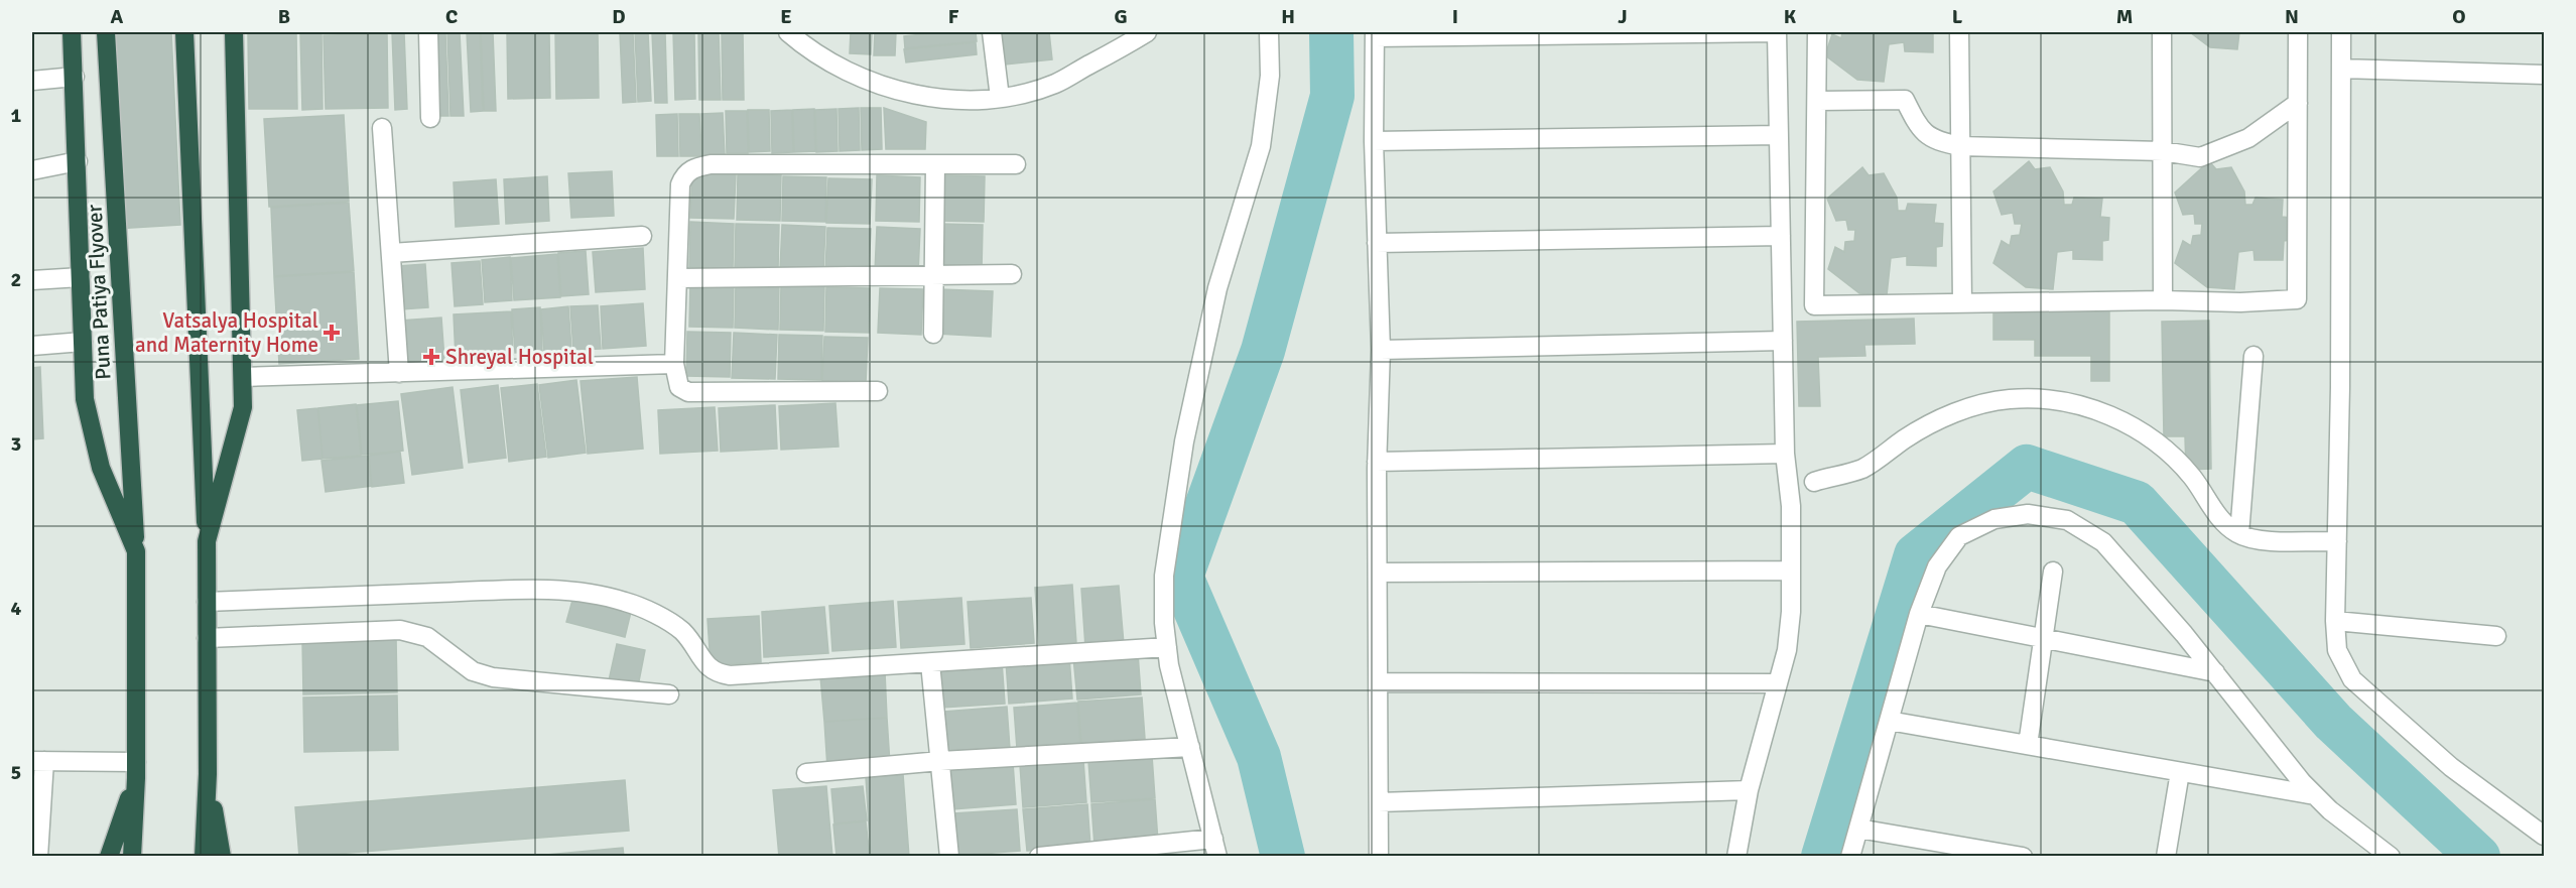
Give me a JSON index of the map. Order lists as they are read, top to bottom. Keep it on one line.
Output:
{"streets":{"highway":["Puna Patiya Flyover"]},"places":{"health":["Vatsalya Hospital and Maternity Home","Shreyal Hospital"]},"grid":{"columns":["A","B","C","D","E","F","G","H","I","J","K","L","M","N","O"],"rows":["1","2","3","4","5"]}}
